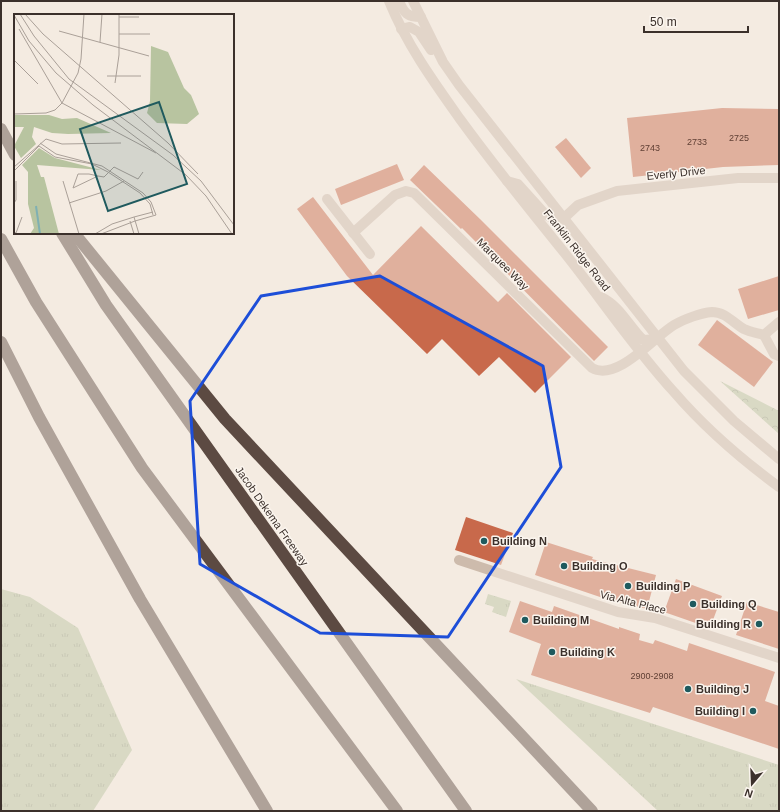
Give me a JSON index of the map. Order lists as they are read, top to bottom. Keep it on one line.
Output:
{"streets":{"highway":["Jacob Dekema Freeway"],"street":["Everly Drive","Franklin Ridge Road","Marquee Way","Via Alta Place"]},"crossings":[["Everly Drive","Franklin Ridge Road"],["Franklin Ridge Road","Marquee Way"]],"places":["Building N","Building O","Building P","Building Q","Building M","Building R","Building K","Building J","Building I"],"house_numbers":["2725","2733","2743","2900-2908"],"scale_bar":"50 m","north":"bottom"}
